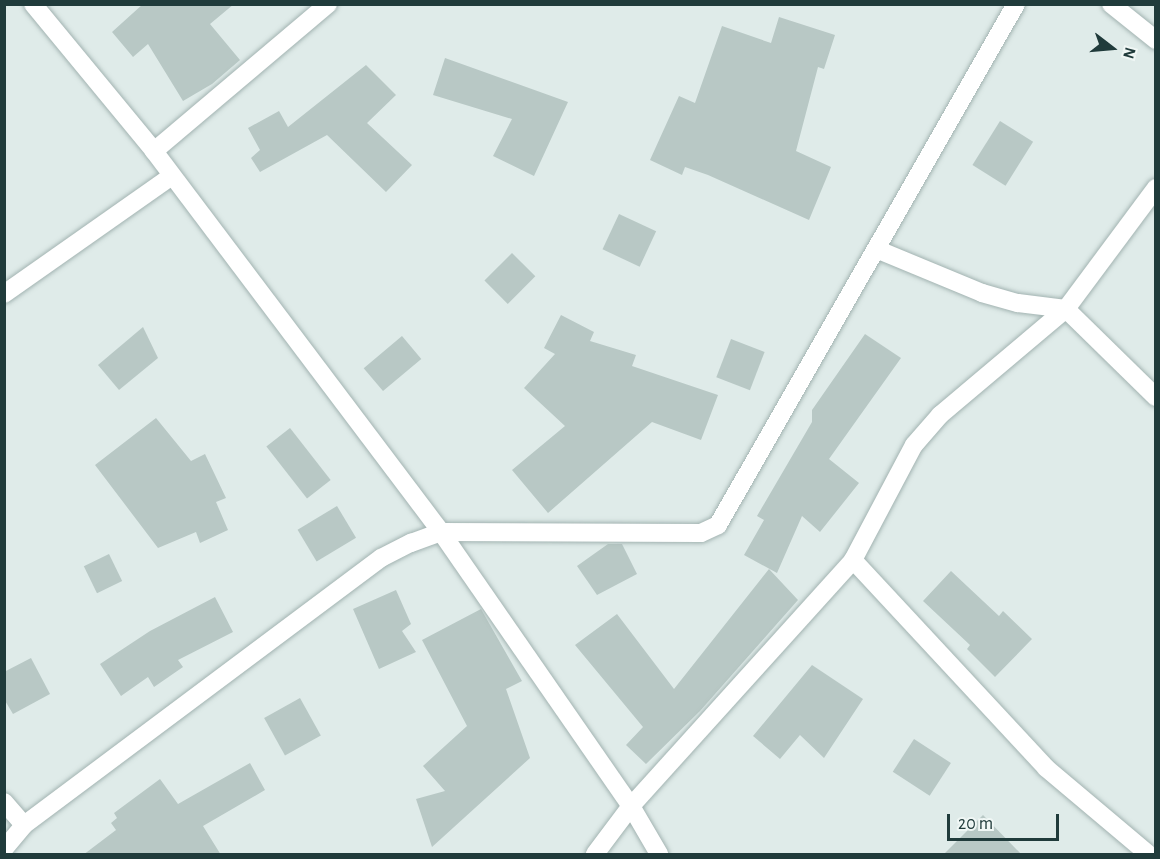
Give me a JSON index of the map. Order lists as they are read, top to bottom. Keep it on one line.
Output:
{"scale_bar":"20 m","north":"right"}
